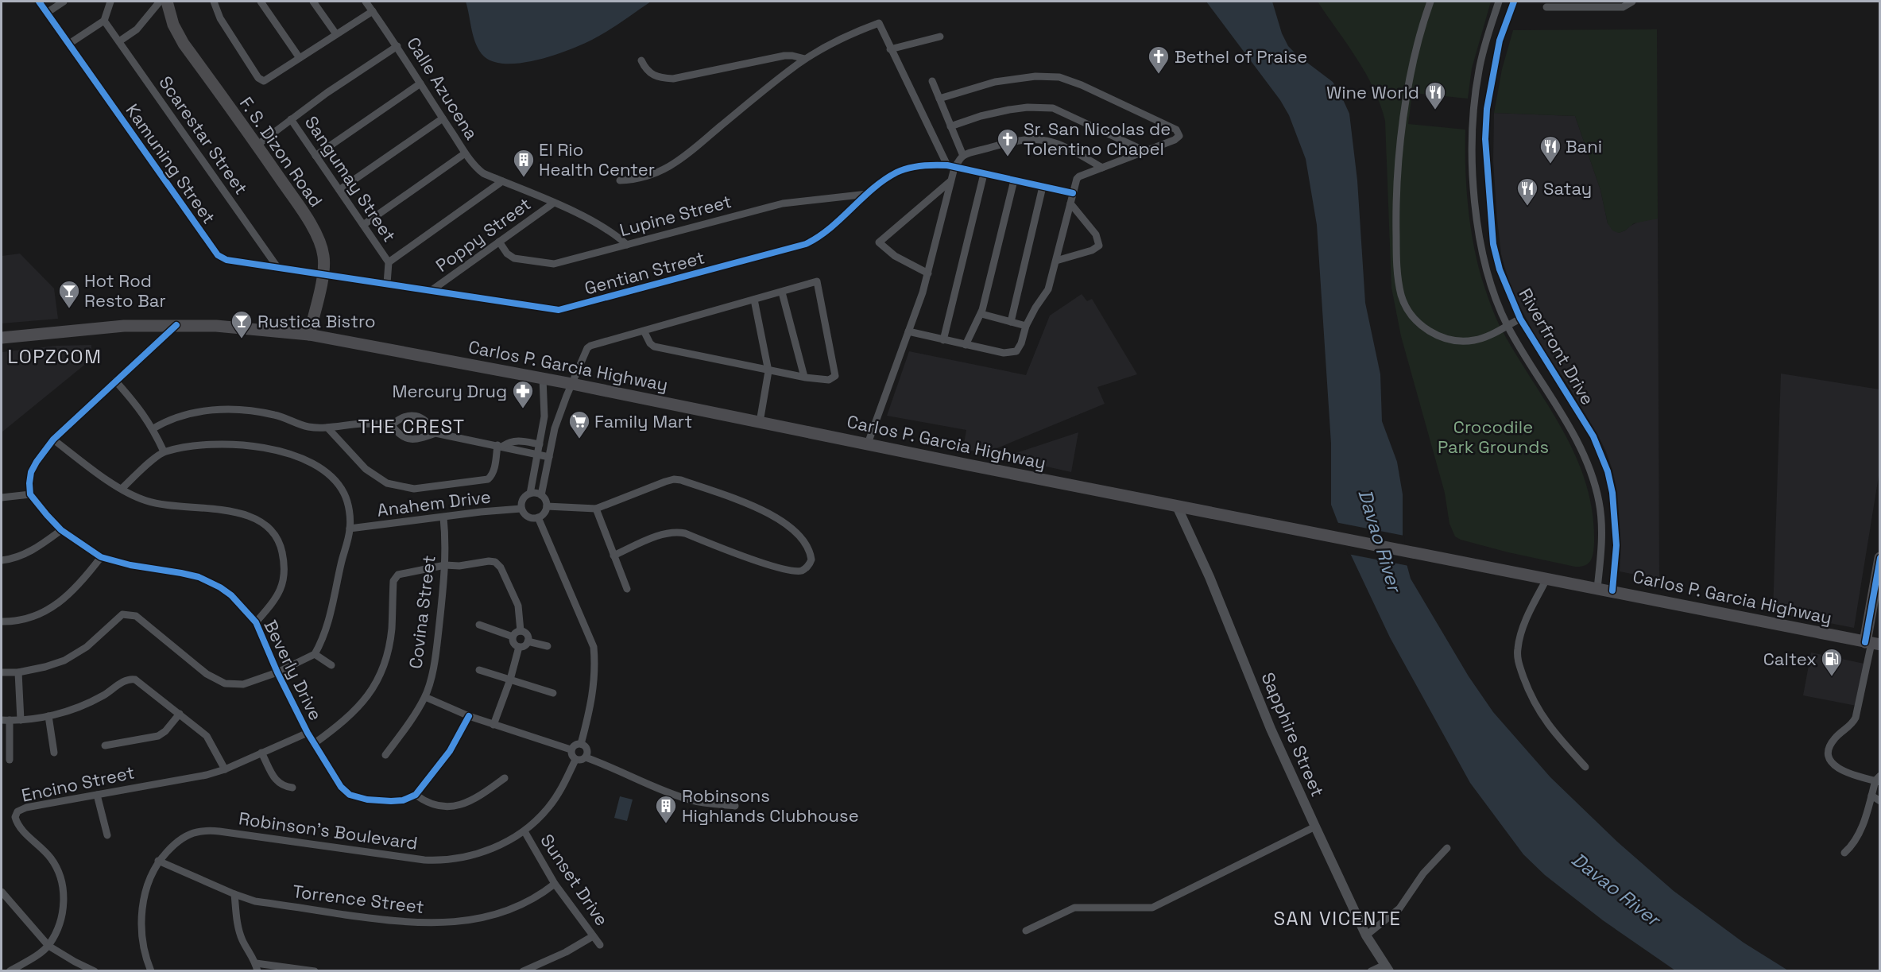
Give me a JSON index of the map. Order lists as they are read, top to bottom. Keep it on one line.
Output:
{"streets":{"highway":["Carlos P. Garcia Highway"],"main road":["F. S. Dizon Road"],"street":["Calle Azucena","Scarestar Street","Kamuning Street","Sangumay Street","Lupine Street","Poppy Street","Gentian Street","Riverfront Drive","Anahem Drive","Covina Street","Beverly Drive","Sapphire Street","Encino Street","Robinson's Boulevard","Sunset Drive","Torrence Street"]},"crossings":[["Calle Azucena","Lupine Street"],["Calle Azucena","Poppy Street"],["Scarestar Street","Kamuning Street"],["F. S. Dizon Road","Kamuning Street"],["F. S. Dizon Road","Gentian Street"],["F. S. Dizon Road","Carlos P. Garcia Highway"],["Kamuning Street","Gentian Street"],["Sangumay Street","Gentian Street"],["Lupine Street","Poppy Street"],["Lupine Street","Gentian Street"],["Poppy Street","Gentian Street"],["Riverfront Drive","Carlos P. Garcia Highway"],["Carlos P. Garcia Highway","Sapphire Street"],["Anahem Drive","Covina Street"],["Beverly Drive","Encino Street"],["Robinson's Boulevard","Sunset Drive"],["Robinson's Boulevard","Torrence Street"],["Sunset Drive","Torrence Street"]],"districts":["LOPZCOM","THE CREST","SAN VICENTE"],"water":["Davao River"],"parks":["Crocodile Park Grounds"],"places":{"church":["Bethel of Praise","Sr. San Nicolas de Tolentino Chapel"],"restaurant":["Wine World","Bani","Satay"],"building":["El Rio Health Center","Robinsons Highlands Clubhouse"],"bar":["Hot Rod Resto Bar","Rustica Bistro"],"pharmacy":["Mercury Drug"],"supermarket":["Family Mart"],"fuel station":["Caltex"]}}
